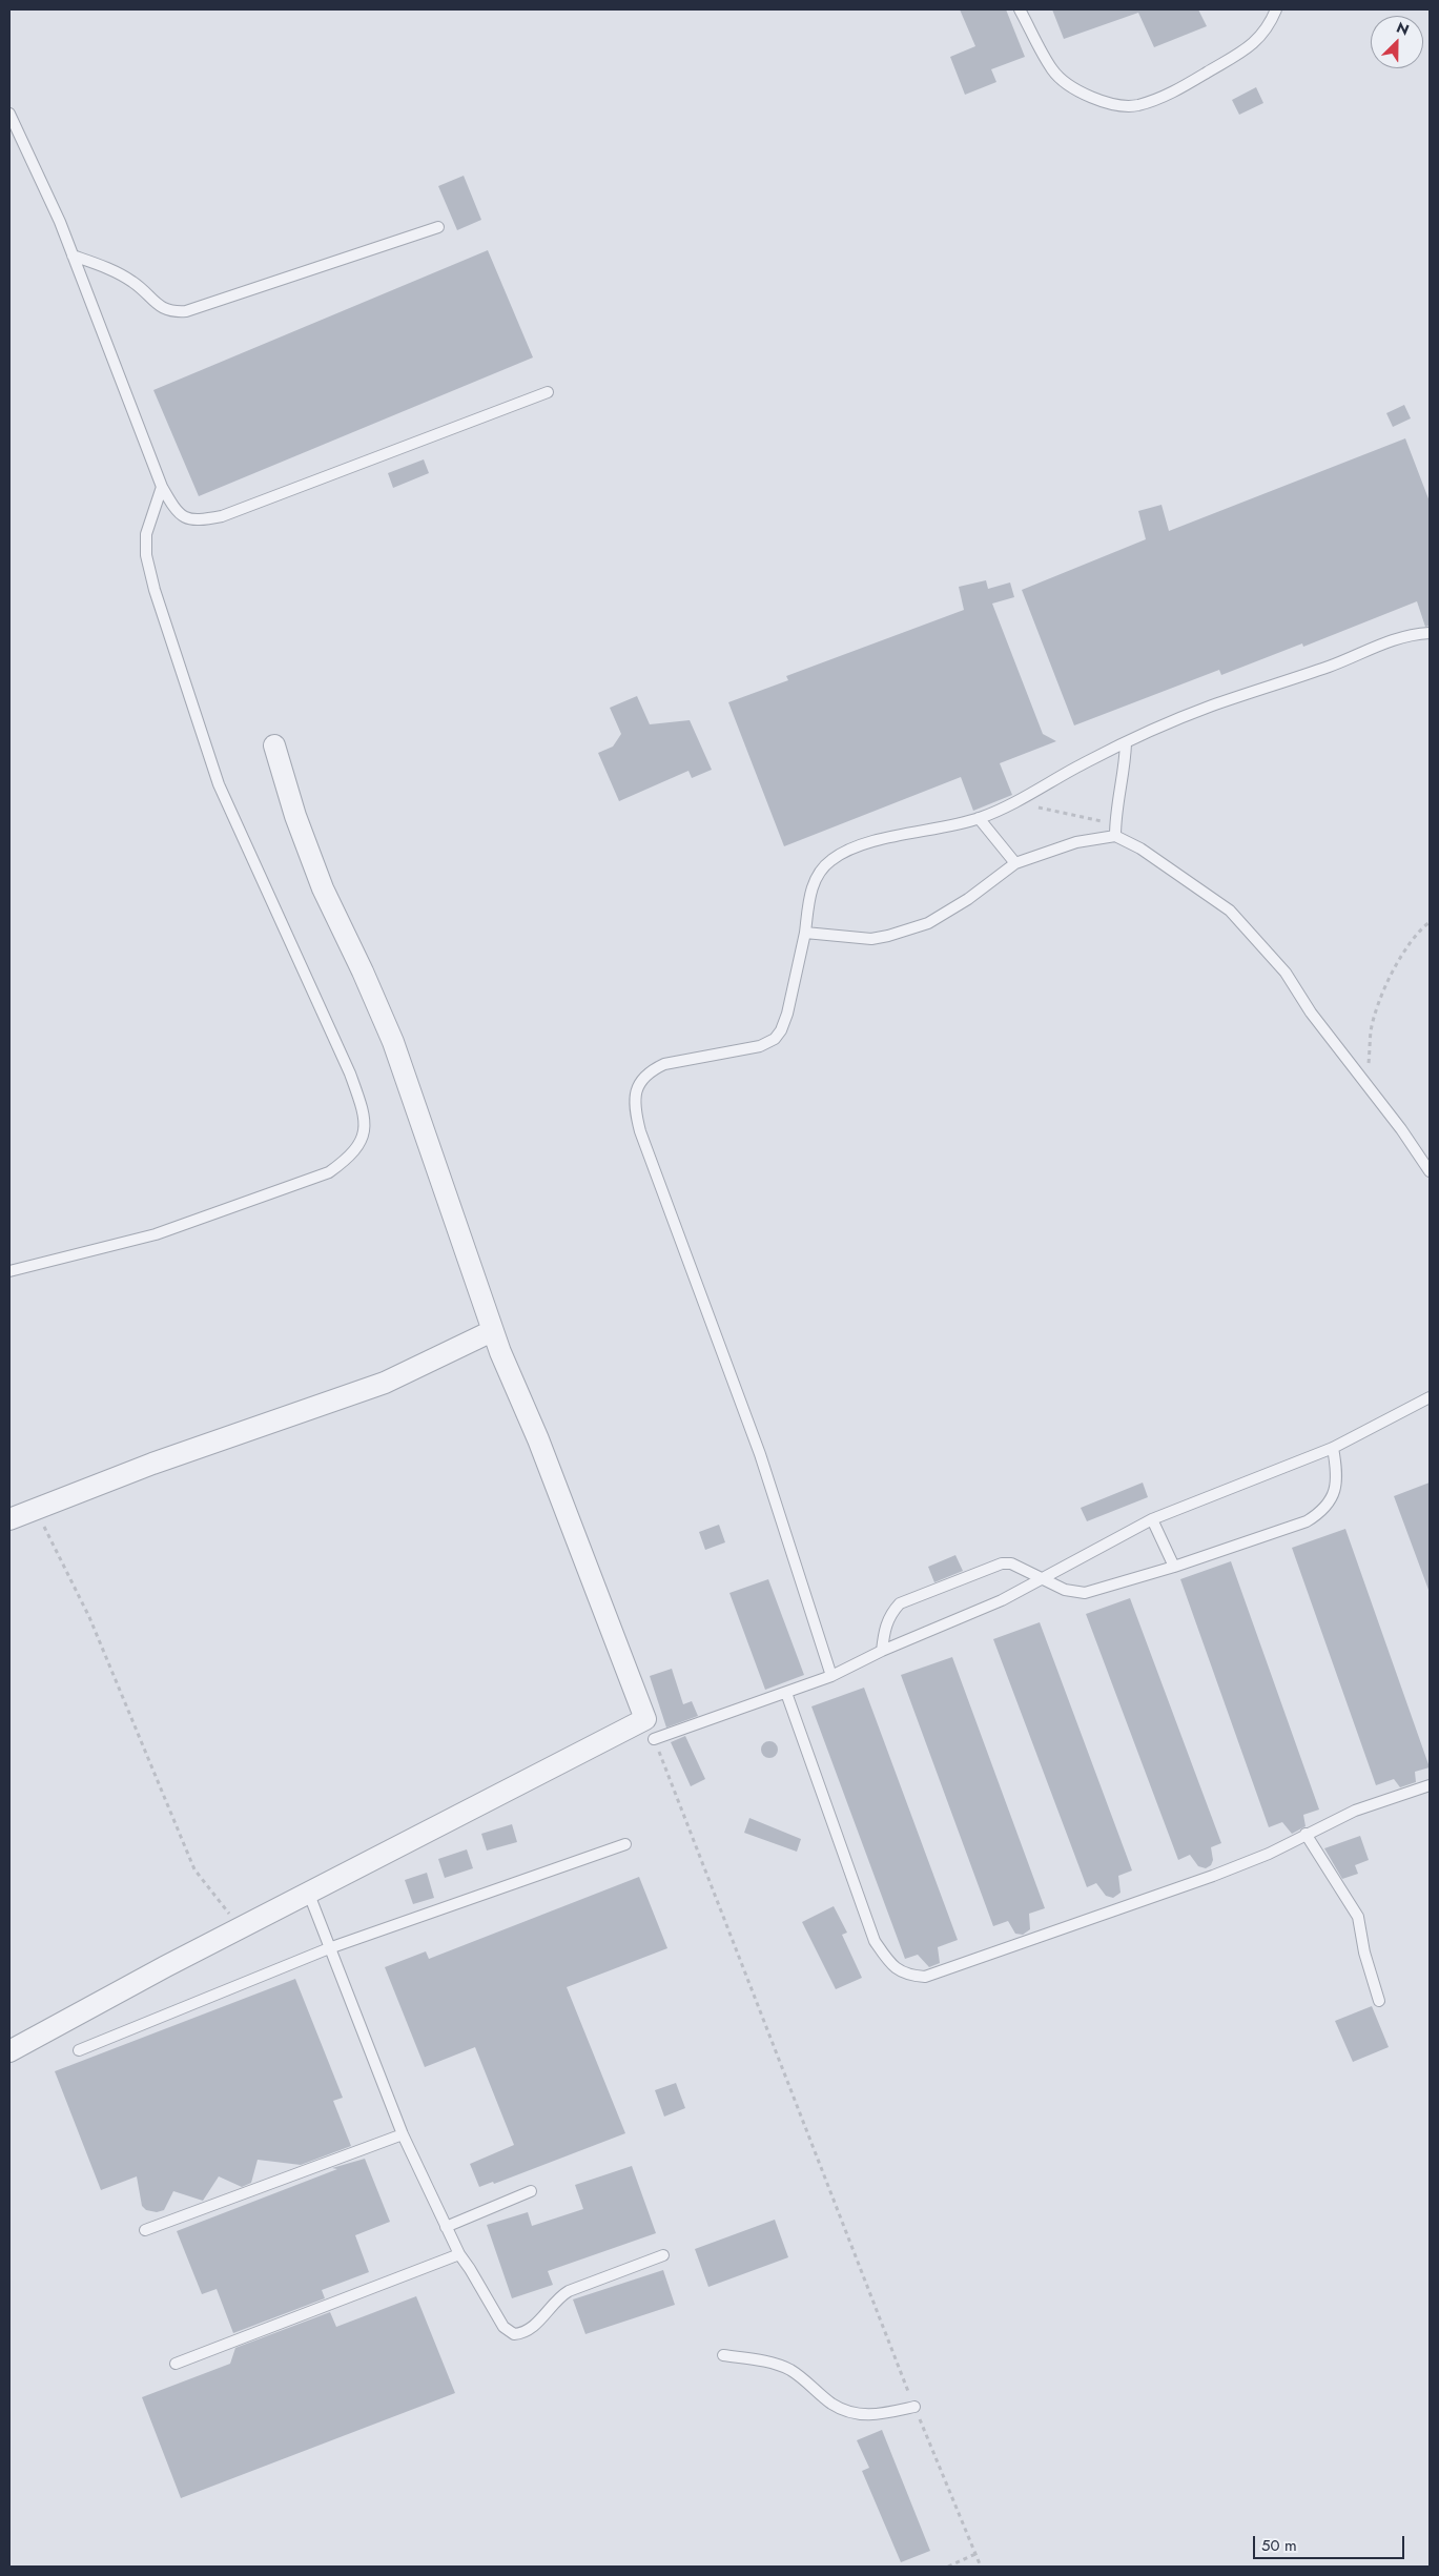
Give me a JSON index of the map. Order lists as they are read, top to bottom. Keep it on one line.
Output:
{"scale_bar":"50 m","north":"top right"}
